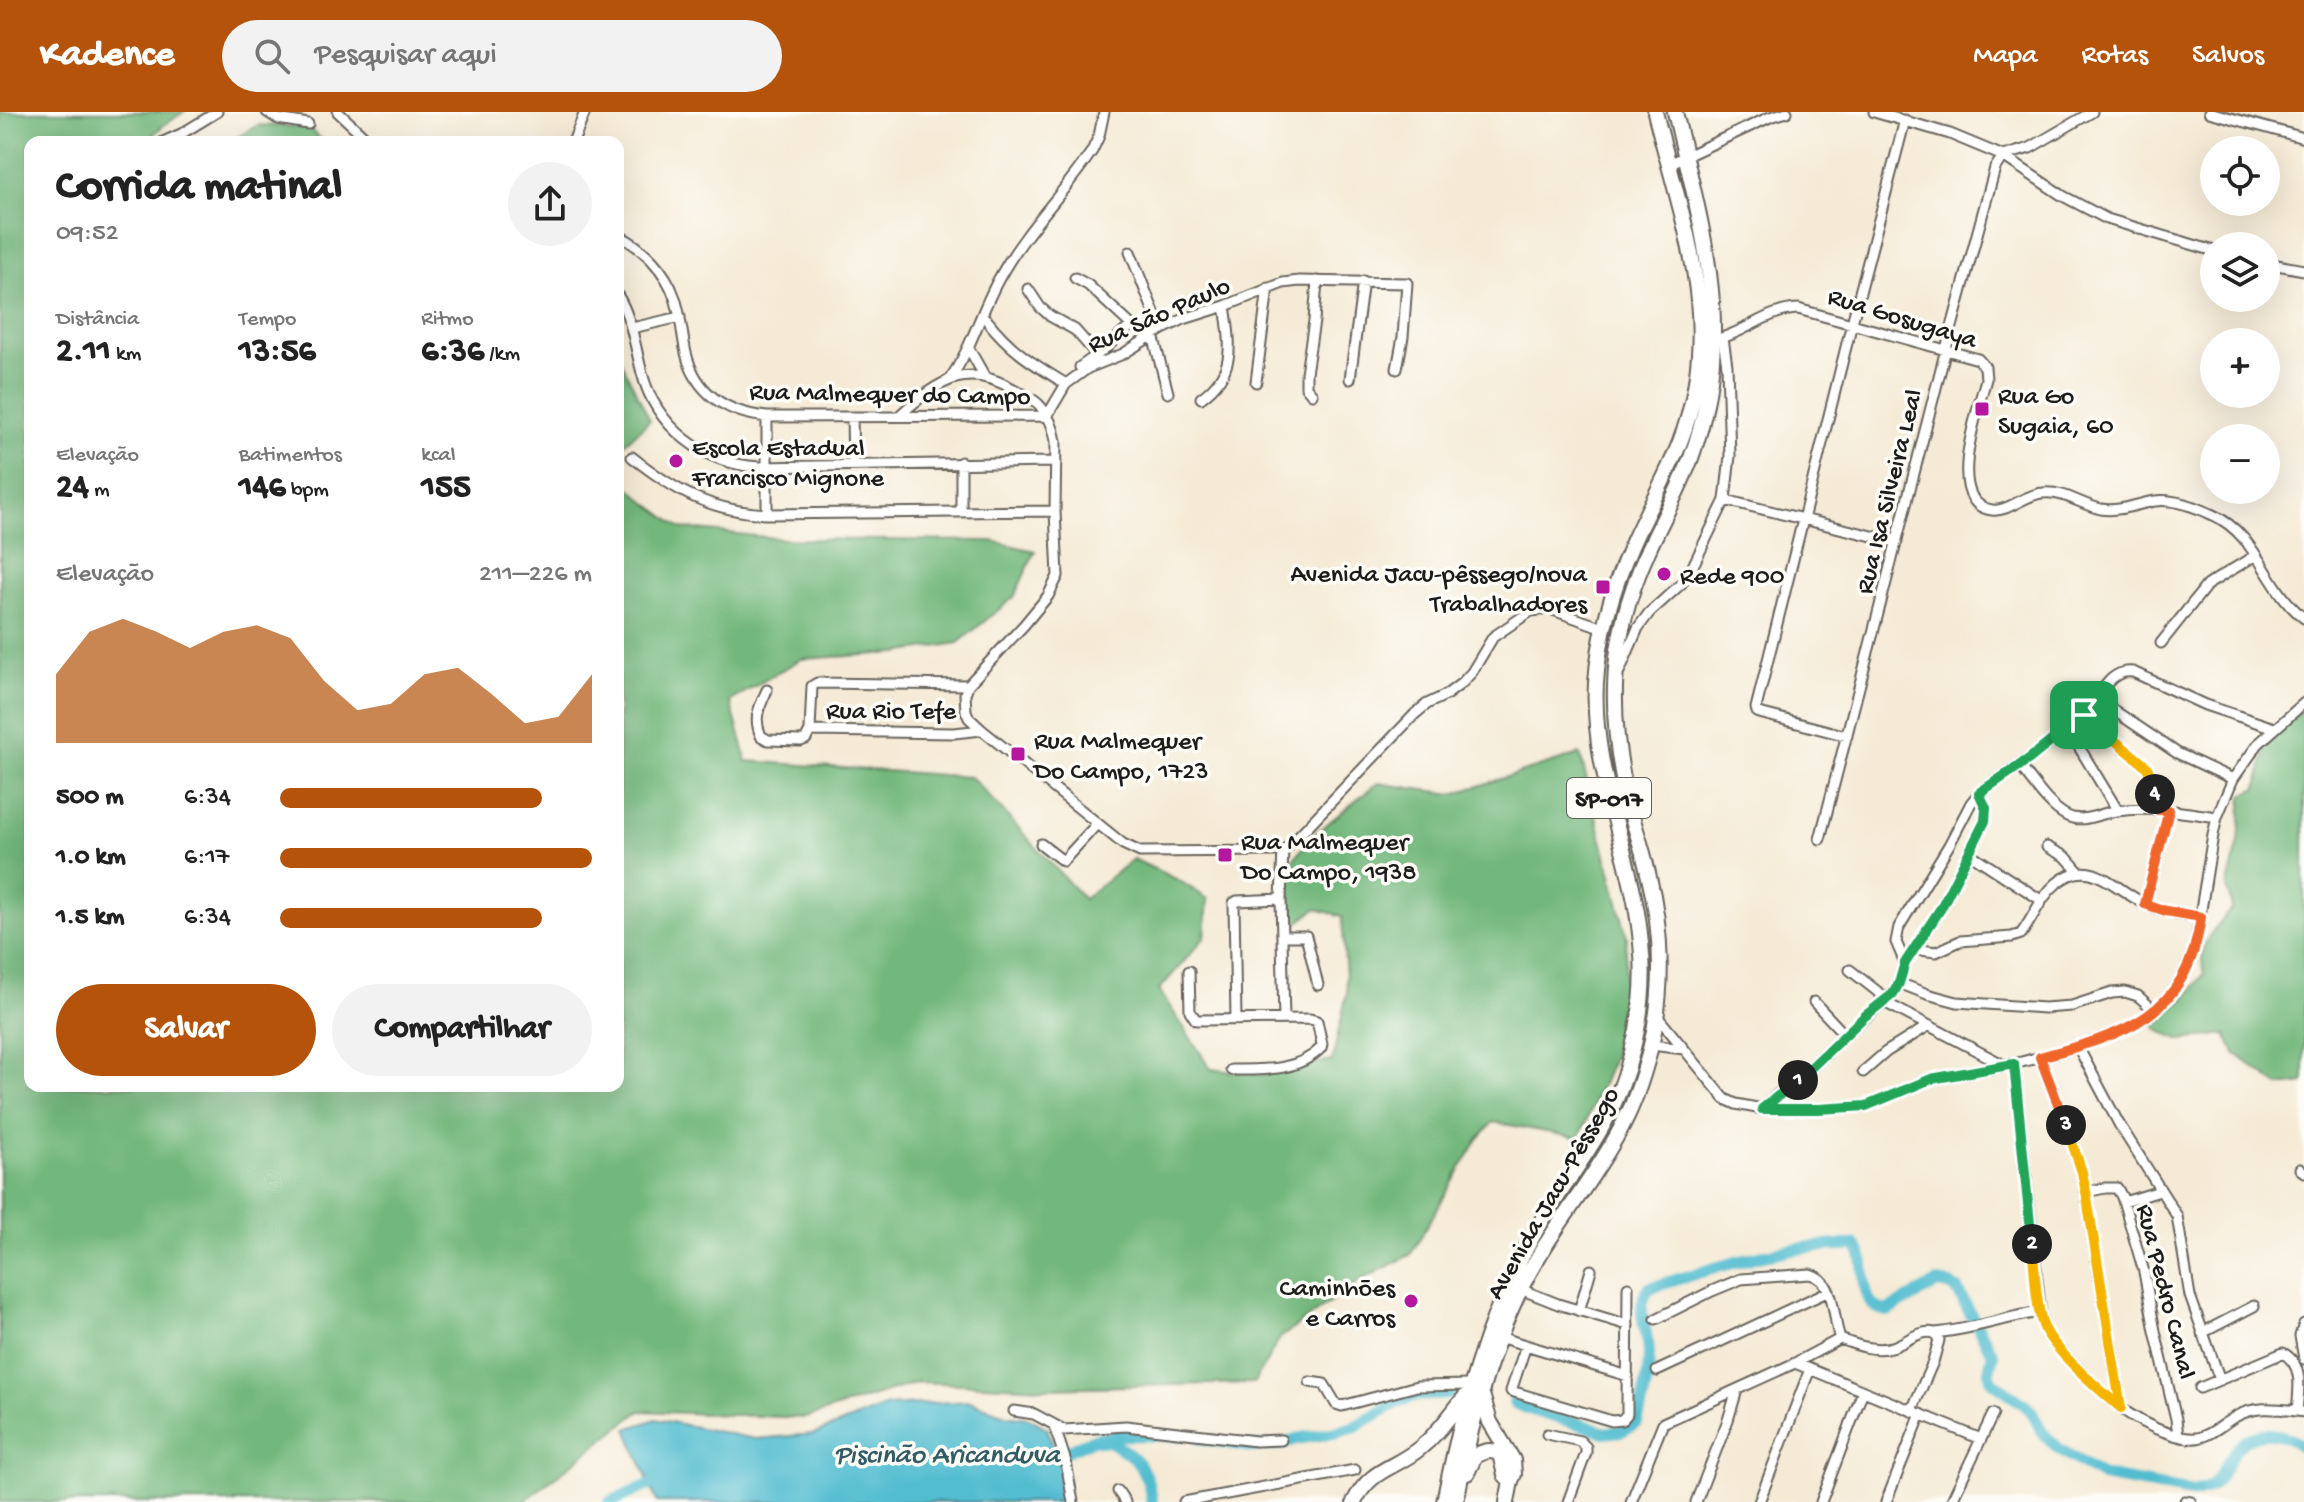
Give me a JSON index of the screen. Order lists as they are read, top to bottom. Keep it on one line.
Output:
{"streets":{"highway":["SP-017","Avenida Jacu-Pêssego"],"street":["Rua São Paulo","Rua Gosugaya","Rua Malmequer do Campo","Rua Isa Silveira Leal","Rua Rio Tefe","Rua Pedro Canal"]},"crossings":[["Rua São Paulo","Rua Malmequer do Campo"],["Rua Gosugaya","Rua Isa Silveira Leal"],["Rua Gosugaya","Avenida Jacu-Pêssego"],["Rua Malmequer do Campo","Rua Rio Tefe"]],"water":["Piscinão Aricanduva"],"places":{"transit":["Rua Go Sugaia, 60","Avenida Jacu-pêssego/nova Trabalhadores","Rua Malmequer Do Campo, 1723","Rua Malmequer Do Campo, 1938"],"other":["Escola Estadual Francisco Mignone","Rede 900","Caminhões e Carros"]},"page":{"header":"Kadence","search":"Pesquisar aqui","nav":["Mapa","Rotas","Salvos"],"map_buttons":["+","−"],"heading":["Corrida matinal","09:52"],"stats":[["Distância","2.11 km"],["Tempo","13:56"],["Ritmo","6:36 /km"],["Elevação","24 m"],["Batimentos","146 bpm"],["kcal","155"]],"chart":["Elevação","211–226 m"],"list":[{"name":"500 m","note":"6:34"},{"name":"1.0 km","note":"6:17"},{"name":"1.5 km","note":"6:34"}],"pins":["4","1","3","2"],"buttons":["Salvar","Compartilhar"]}}
